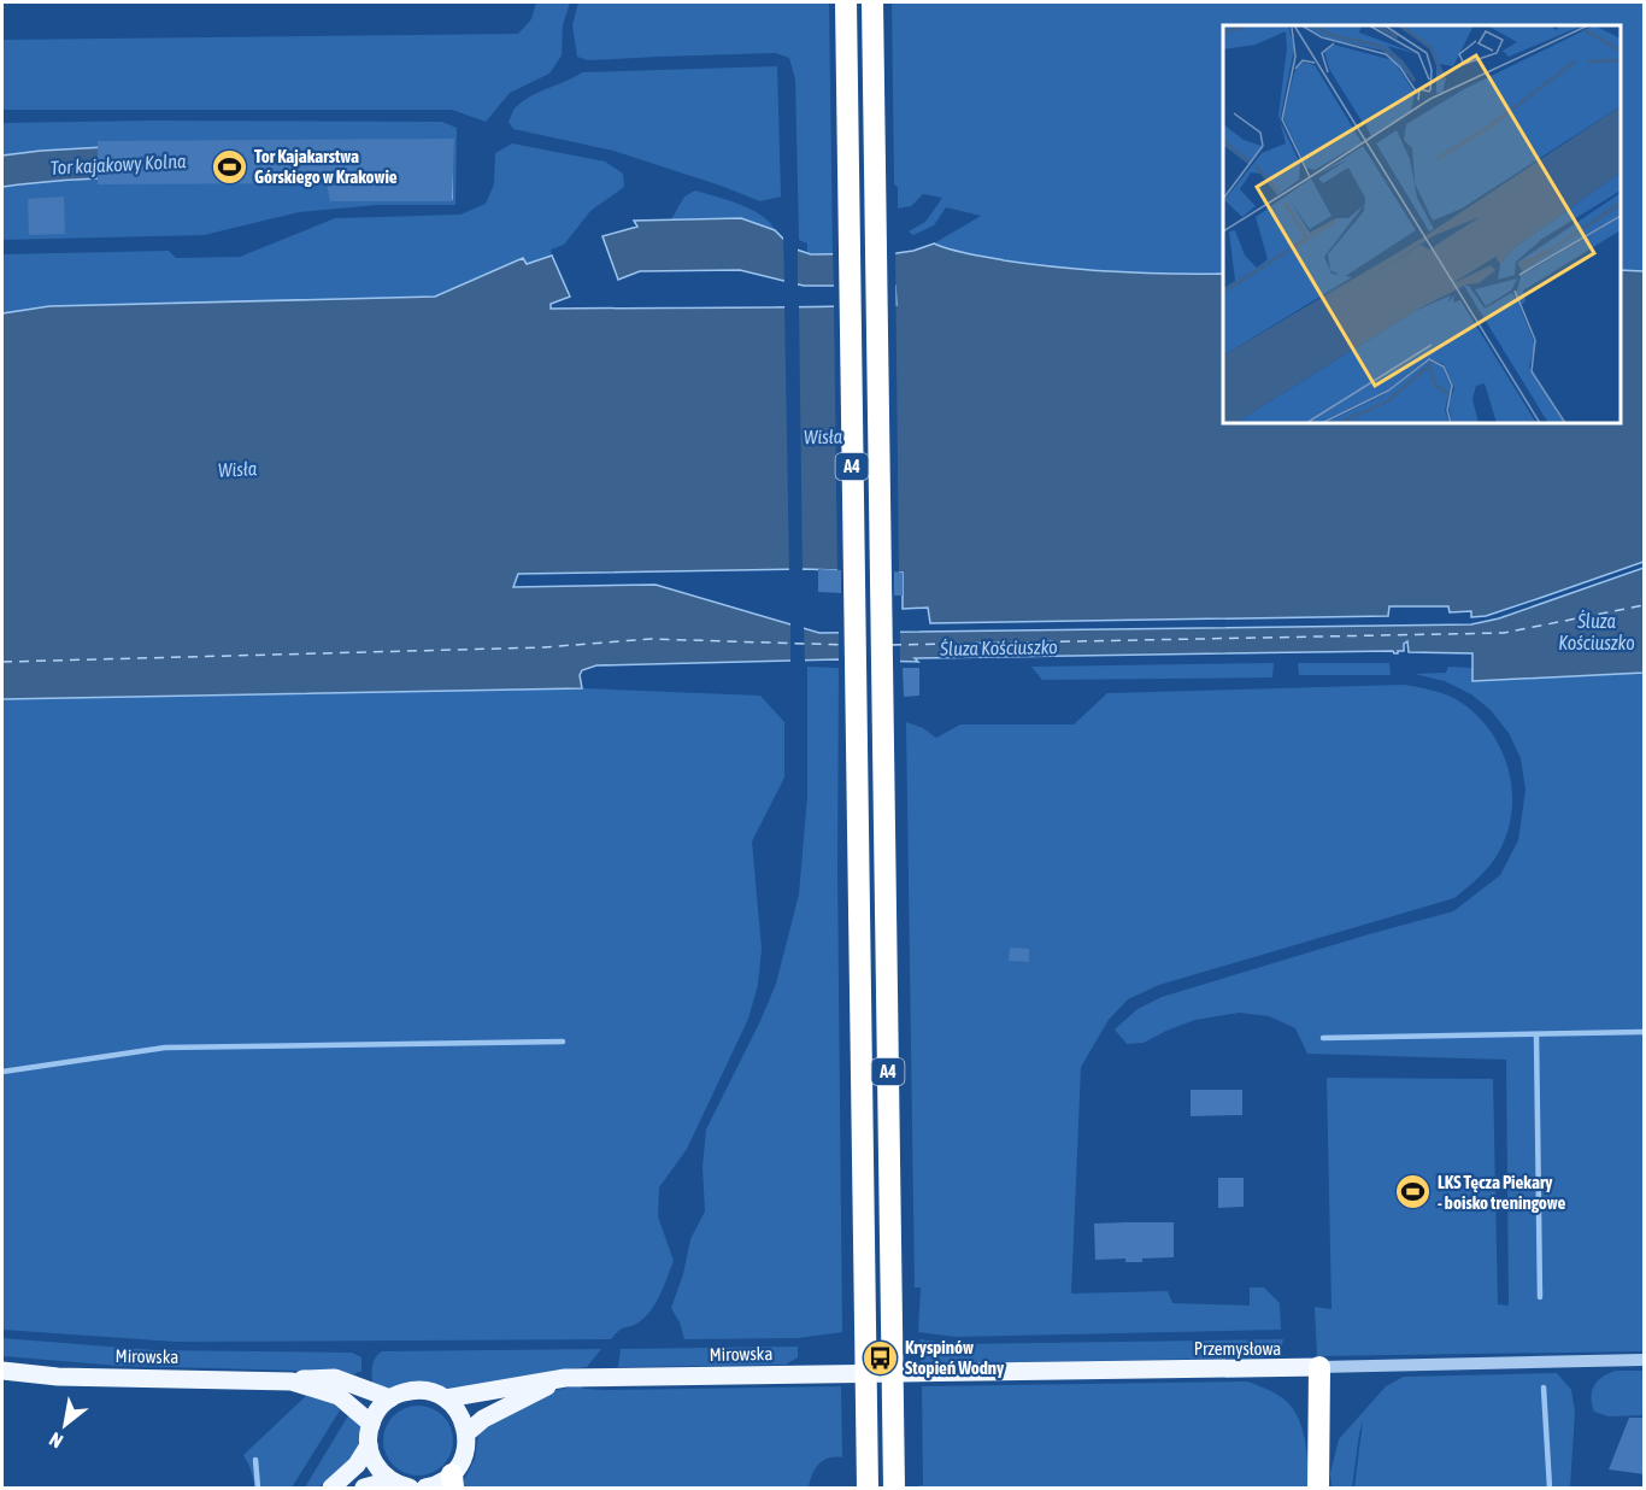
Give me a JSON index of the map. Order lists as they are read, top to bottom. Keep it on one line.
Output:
{"streets":{"highway":["A4"],"main road":["Przemysłowa","Mirowska"]},"crossings":[["Przemysłowa","Mirowska"]],"water":["Tor kajakowy Kolna","Wisła","Śluza Kościuszko"],"places":{"sports":["Tor Kajakarstwa Górskiego w Krakowie","LKS Tęcza Piekary - boisko treningowe"],"bus stop":["Kryspinów Stopień Wodny"]},"north":"bottom left"}
